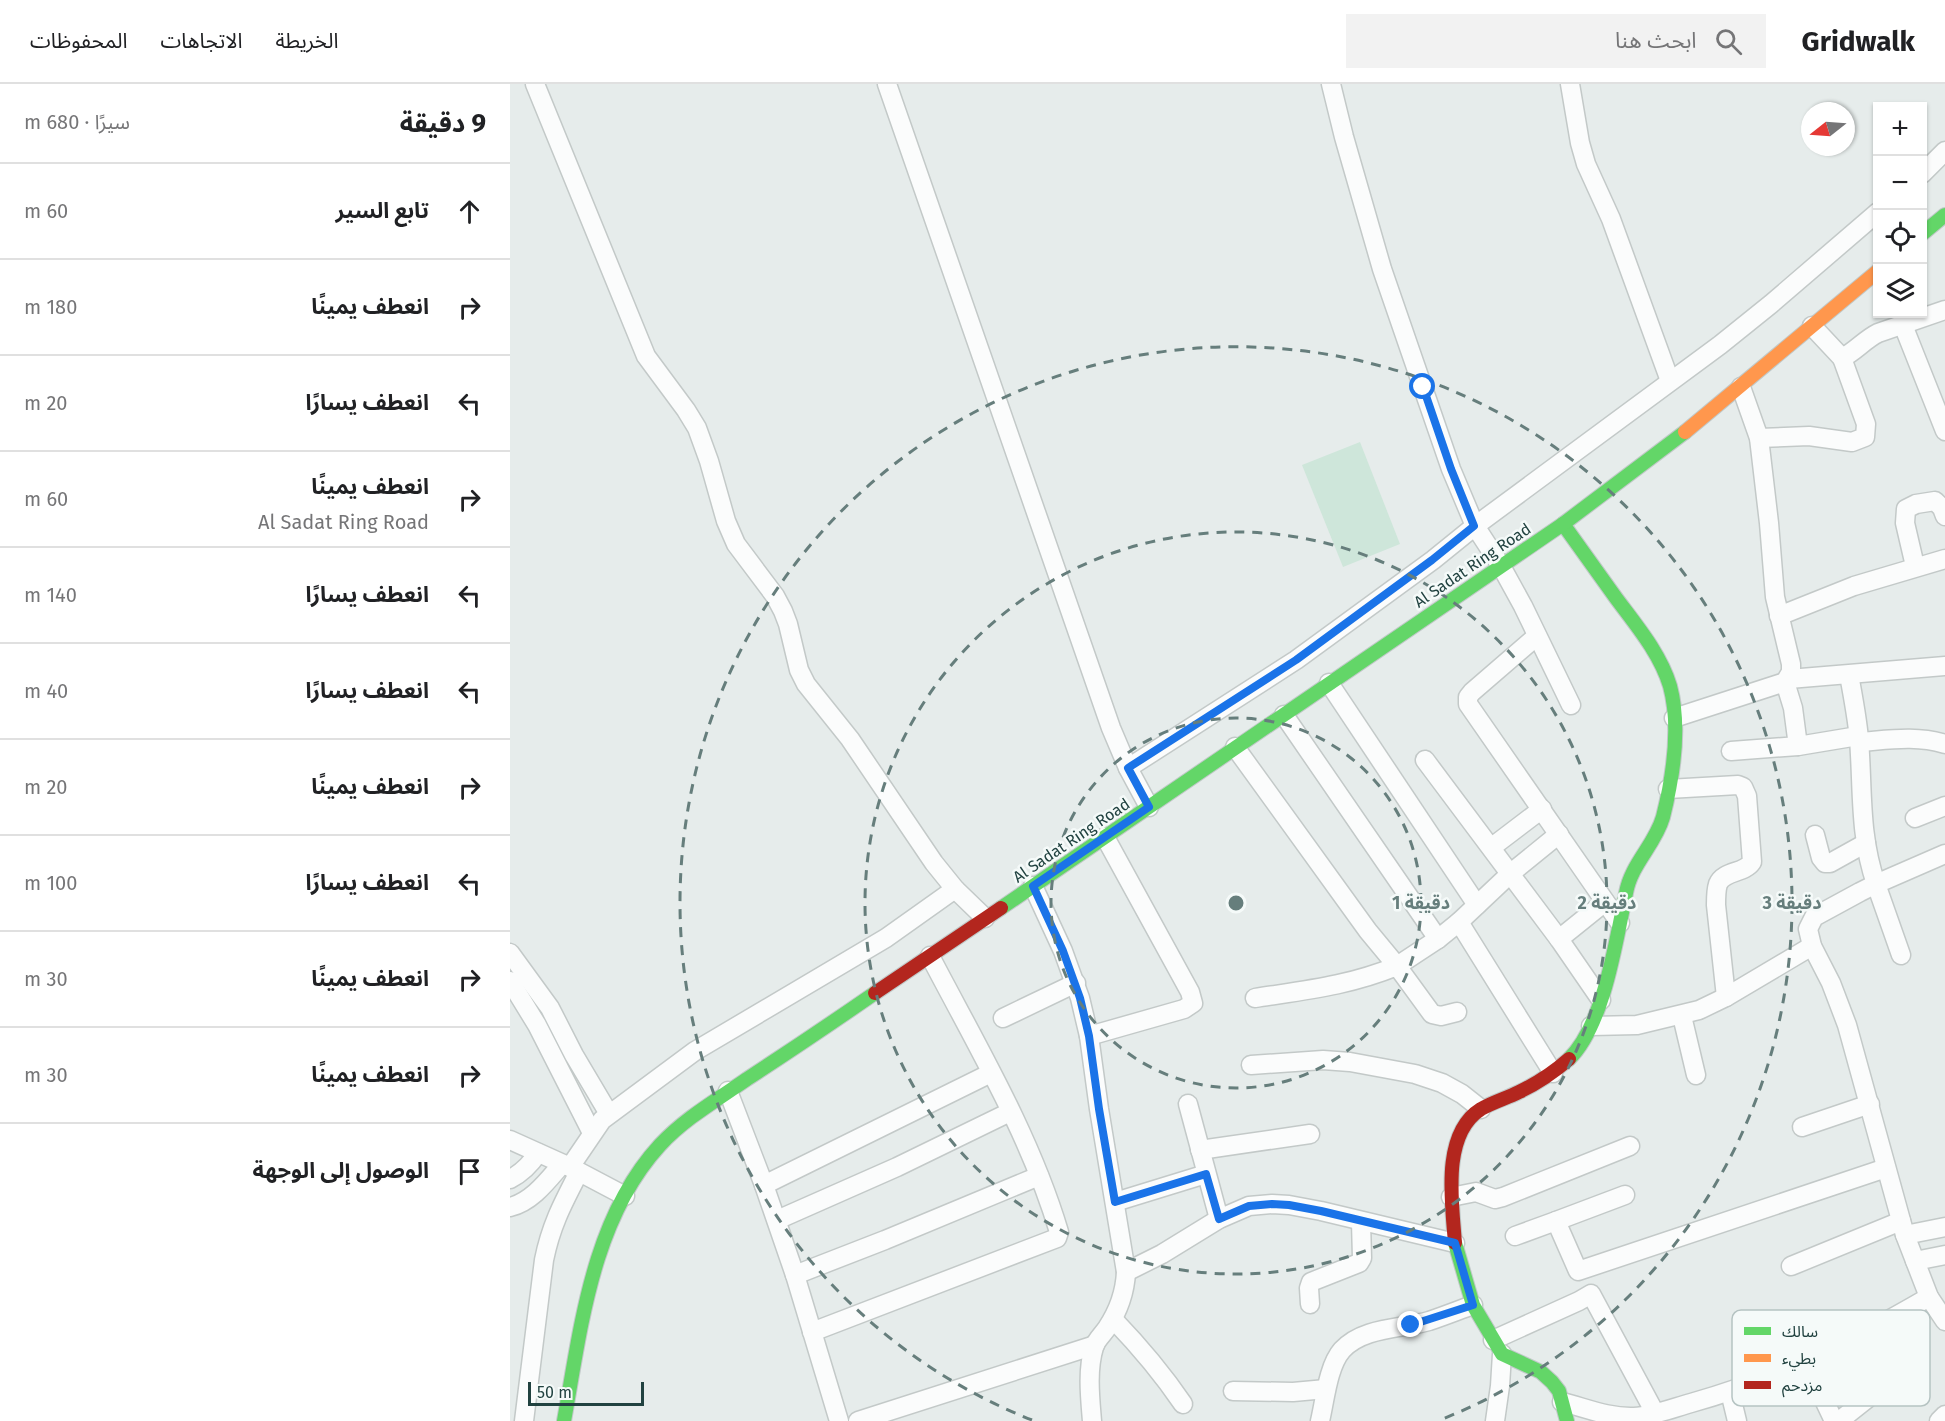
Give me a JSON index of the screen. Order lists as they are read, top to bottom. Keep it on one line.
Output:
{"streets":{"main road":["Al Sadat Ring Road"]},"legend":["سالك","بطيء","مزدحم"],"scale_bar":"50 m","north":"left","page":{"header":"Gridwalk","search":"ابحث هنا","nav":["الخريطة","الاتجاهات","المحفوظات"],"heading":["9 دقيقة","سيرًا · 680 m"],"map_buttons":["+","−"],"list":[["تابع السير","60 m"],["انعطف يمينًا","180 m"],["انعطف يسارًا","20 m"],["انعطف يمينًا","Al Sadat Ring Road","60 m"],["انعطف يسارًا","140 m"],["انعطف يسارًا","40 m"],["انعطف يمينًا","20 m"],["انعطف يسارًا","100 m"],["انعطف يمينًا","30 m"],["انعطف يمينًا","30 m"],"الوصول إلى الوجهة"],"scale":"50 m"},"rings":["1 دقيقة","2 دقيقة","3 دقيقة"]}
